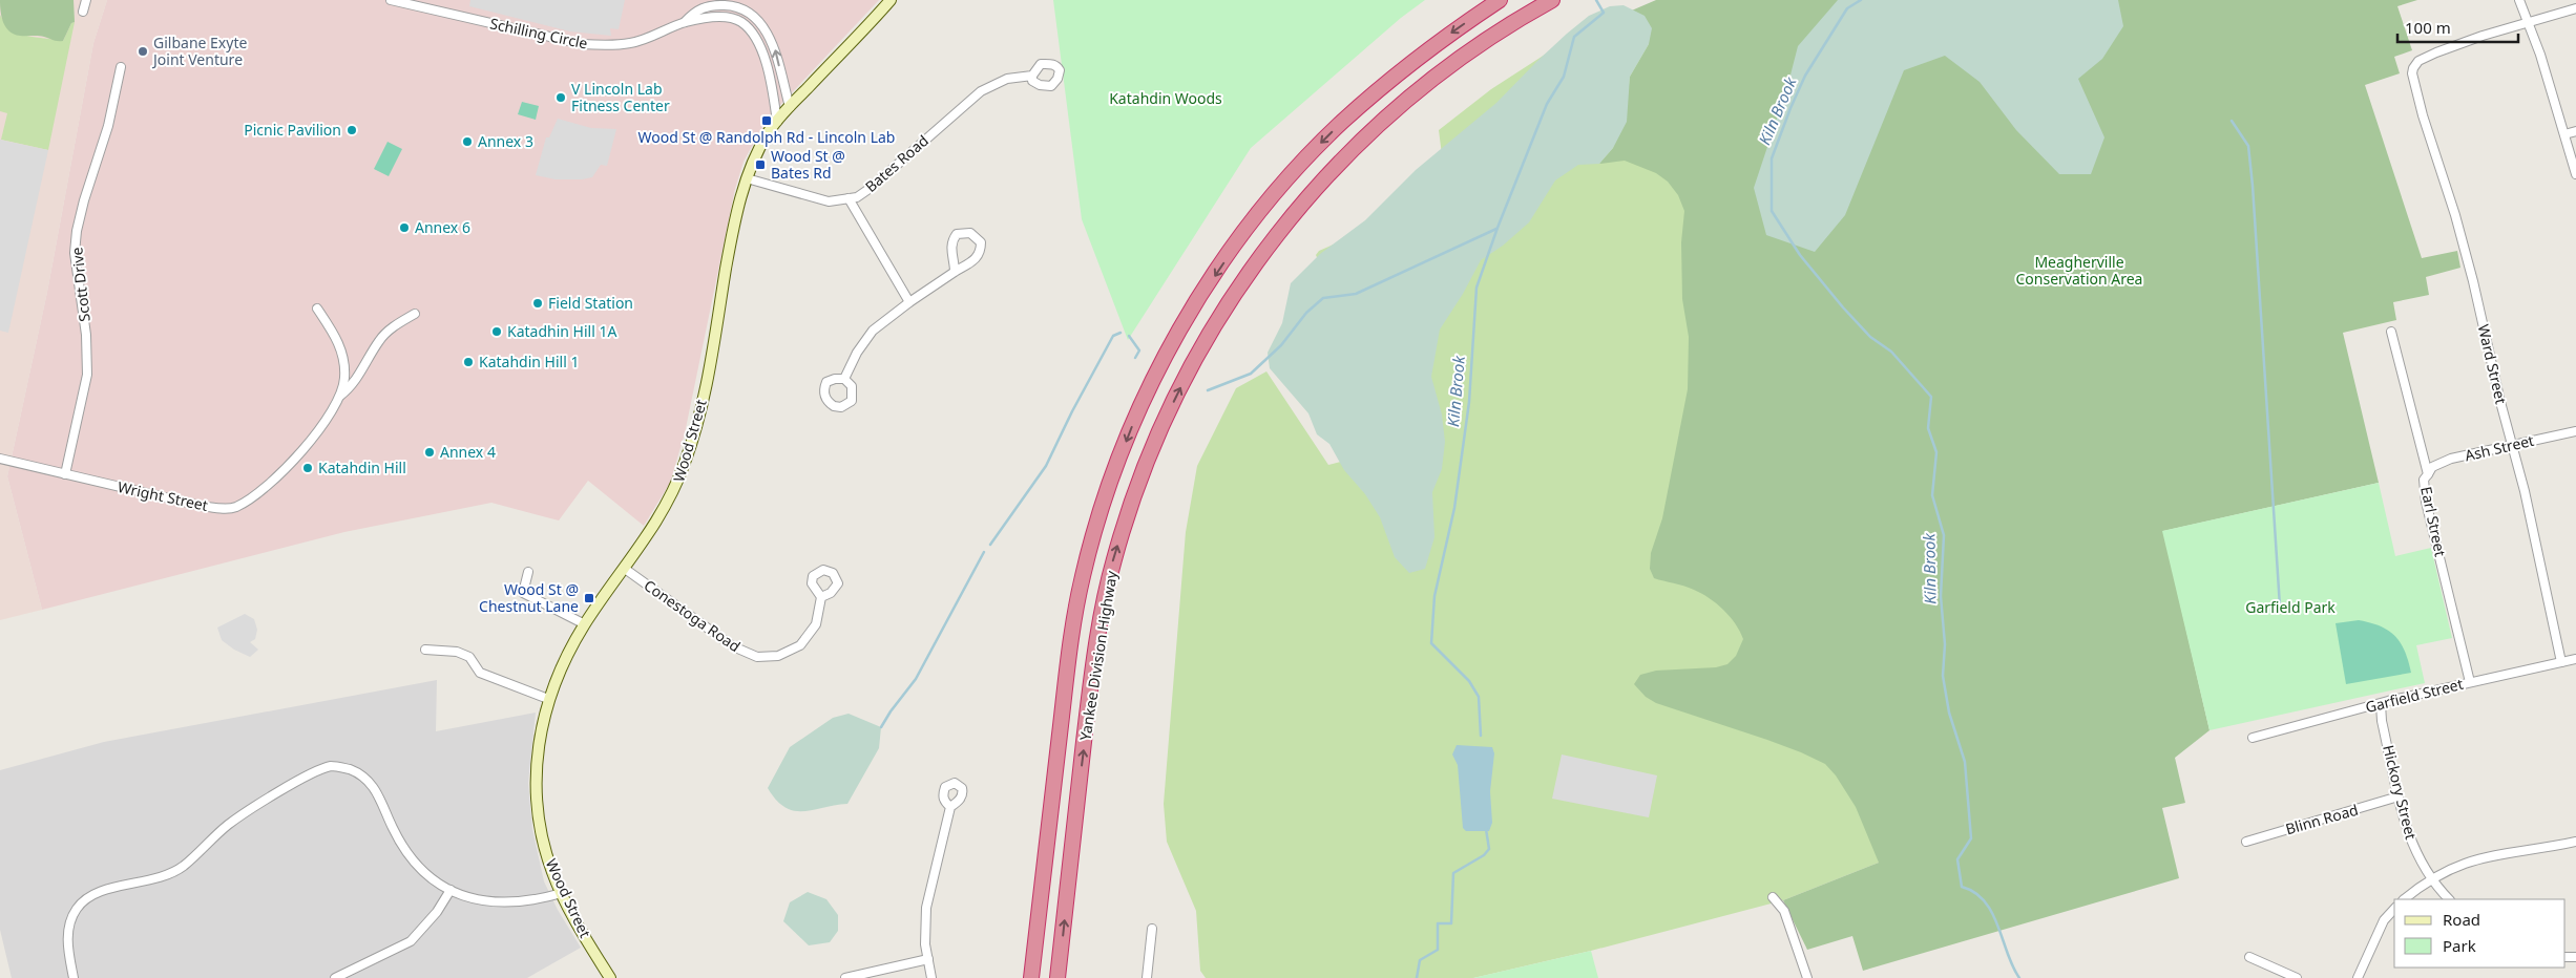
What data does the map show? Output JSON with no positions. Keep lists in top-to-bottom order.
{
  "streets": {
    "highway": ["Yankee Division Highway"],
    "street": [
      "Schilling Circle",
      "Bates Road",
      "Scott Drive",
      "Ward Street",
      "Wood Street",
      "Ash Street",
      "Wright Street",
      "Earl Street",
      "Conestoga Road",
      "Garfield Street",
      "Hickory Street",
      "Blinn Road"
    ]
  },
  "crossings": [
    ["Schilling Circle", "Wood Street"],
    ["Bates Road", "Wood Street"],
    ["Scott Drive", "Wright Street"],
    ["Ward Street", "Ash Street"],
    ["Ward Street", "Garfield Street"],
    ["Wood Street", "Conestoga Road"],
    ["Ash Street", "Earl Street"],
    ["Earl Street", "Garfield Street"],
    ["Garfield Street", "Hickory Street"],
    ["Hickory Street", "Blinn Road"]
  ],
  "water": ["Kiln Brook"],
  "parks": ["Katahdin Woods", "Meagherville Conservation Area", "Garfield Park"],
  "places": {
    "other": [
      "Gilbane Exyte Joint Venture",
      "V Lincoln Lab Fitness Center",
      "Picnic Pavilion",
      "Annex 3",
      "Annex 6",
      "Field Station",
      "Katadhin Hill 1A",
      "Katahdin Hill 1",
      "Annex 4",
      "Katahdin Hill"
    ],
    "transit": ["Wood St @ Randolph Rd - Lincoln Lab", "Wood St @ Bates Rd", "Wood St @ Chestnut Lane"]
  },
  "legend": ["Road", "Park"],
  "scale_bar": "100 m"
}
